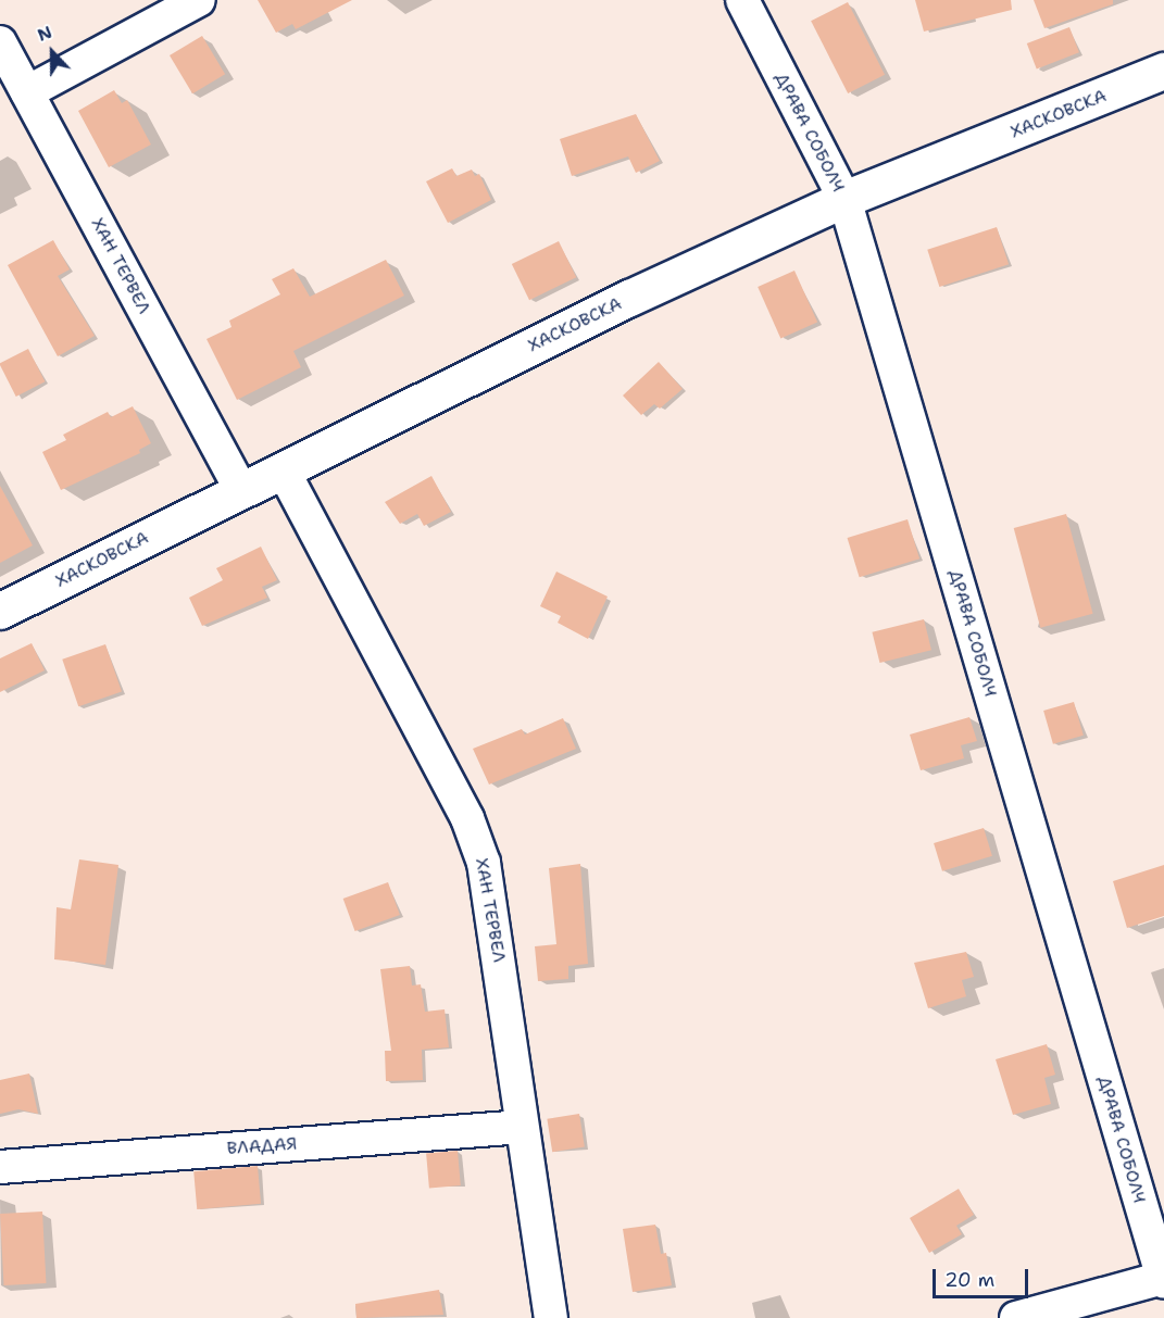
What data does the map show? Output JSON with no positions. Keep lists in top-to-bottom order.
{
  "streets": {
    "street": [
      "ХАСКОВСКА",
      "ДРАВА СОБОЛЧ",
      "ХАН ТЕРВЕЛ",
      "ВЛАДАЯ"
    ]
  },
  "crossings": [
    ["ХАСКОВСКА", "ДРАВА СОБОЛЧ"],
    ["ХАСКОВСКА", "ХАН ТЕРВЕЛ"],
    ["ХАН ТЕРВЕЛ", "ВЛАДАЯ"]
  ],
  "scale_bar": "20 m",
  "north": "top"
}
